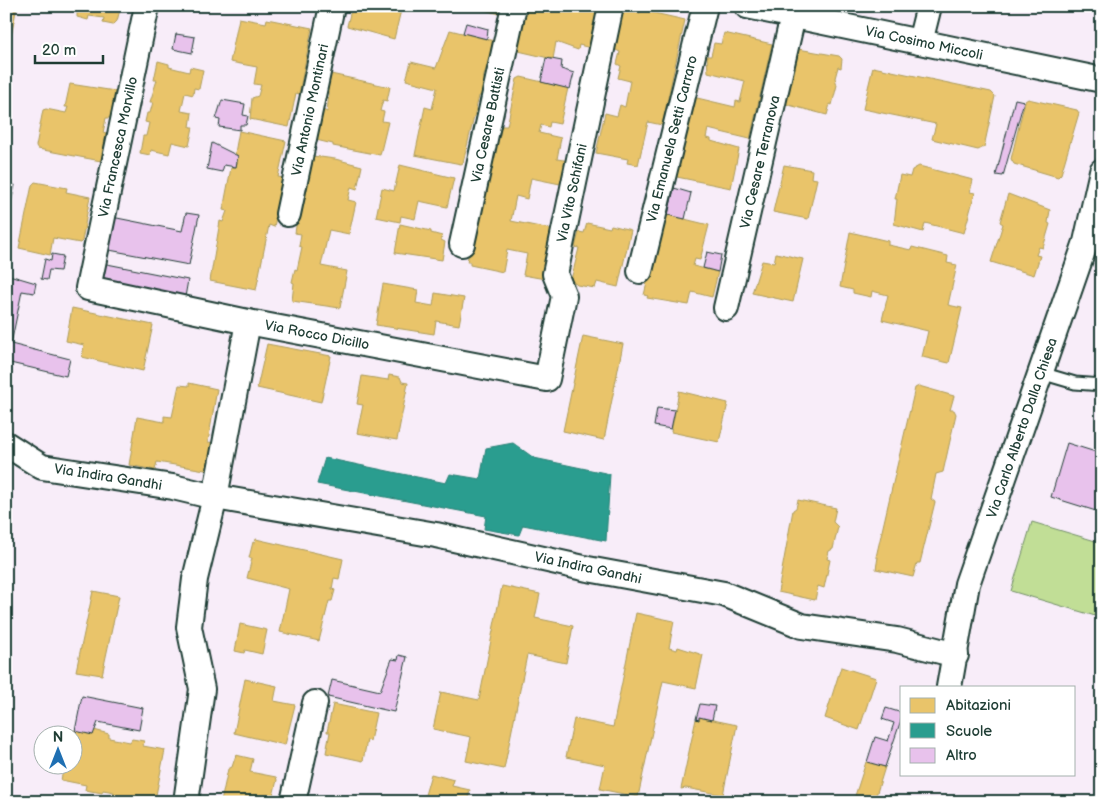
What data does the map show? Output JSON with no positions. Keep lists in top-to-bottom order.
{
  "streets": {
    "street": [
      "Via Cosimo Miccoli",
      "Via Antonio Montinari",
      "Via Cesare Battisti",
      "Via Emanuela Setti Carraro",
      "Via Francesca Morvillo",
      "Via Cesare Terranova",
      "Via Vito Schifani",
      "Via Rocco Dicillo",
      "Via Carlo Alberto Dalla Chiesa",
      "Via Indira Gandhi"
    ]
  },
  "crossings": [
    ["Via Cosimo Miccoli", "Via Cesare Terranova"],
    ["Via Francesca Morvillo", "Via Rocco Dicillo"],
    ["Via Vito Schifani", "Via Rocco Dicillo"],
    ["Via Carlo Alberto Dalla Chiesa", "Via Indira Gandhi"]
  ],
  "legend": ["Abitazioni", "Scuole", "Altro"],
  "scale_bar": "20 m",
  "north": "top"
}
